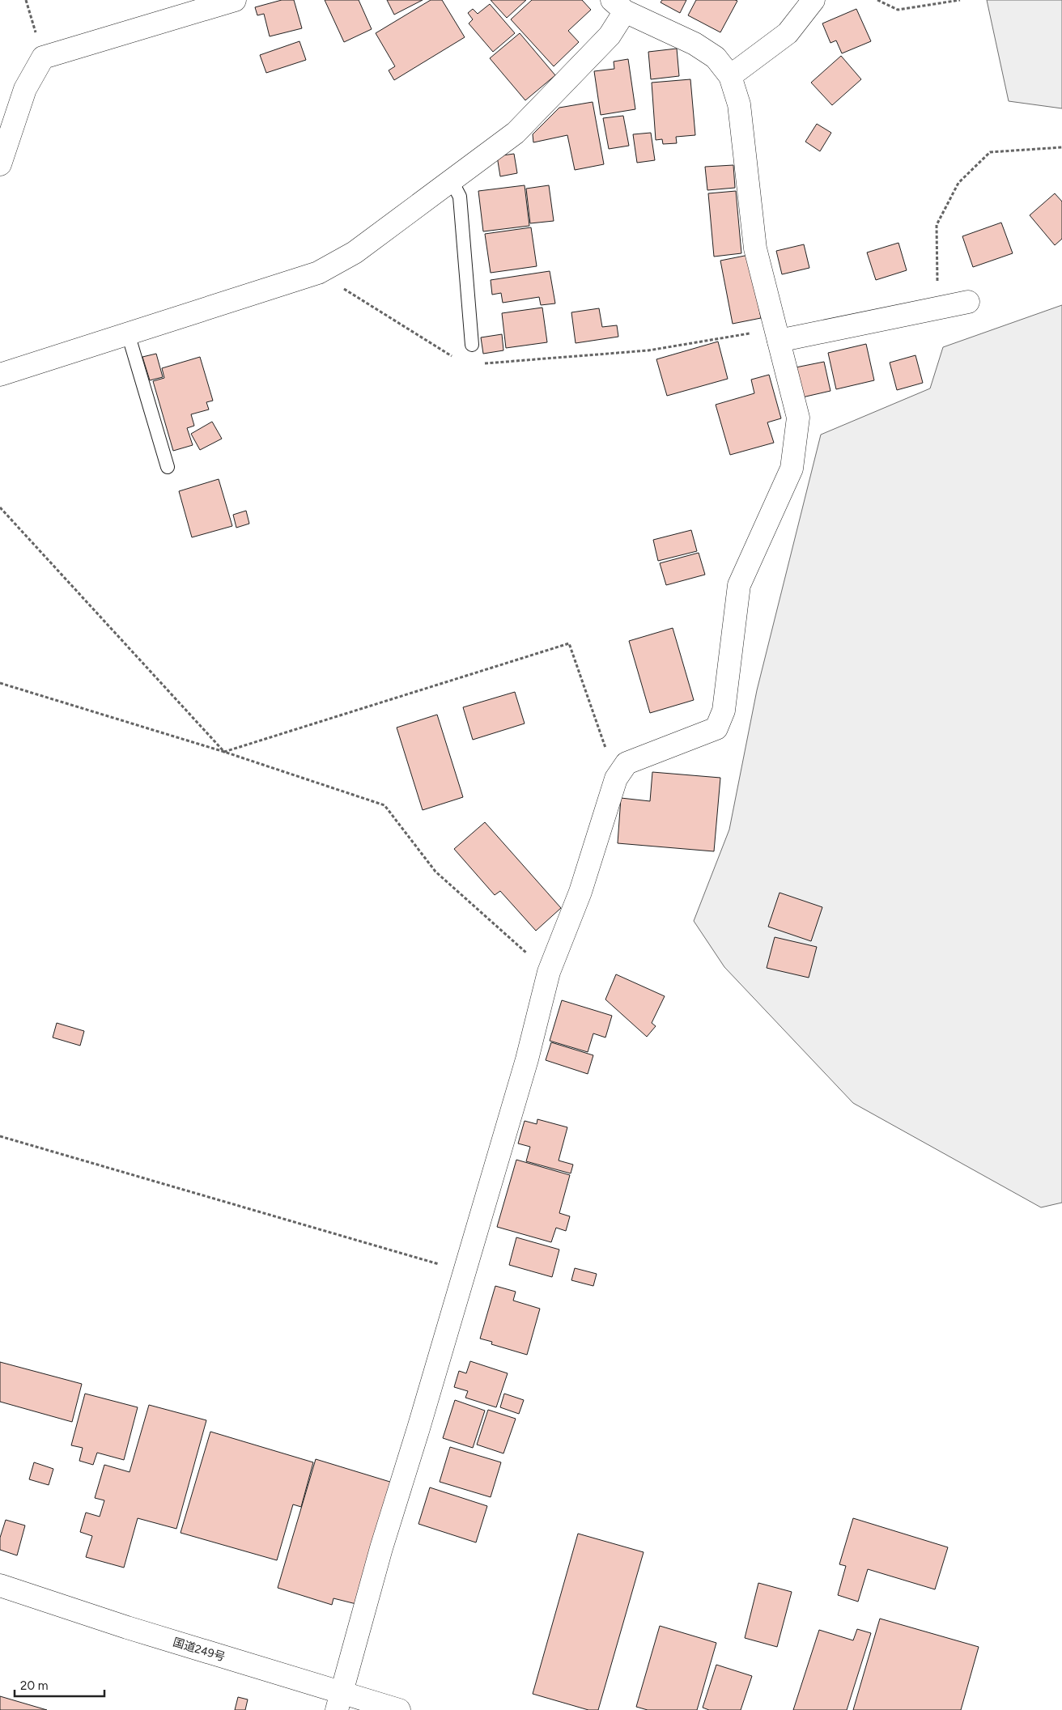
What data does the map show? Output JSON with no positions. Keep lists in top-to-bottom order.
{
  "streets": {
    "main road": ["国道249号"]
  },
  "scale_bar": "20 m"
}
